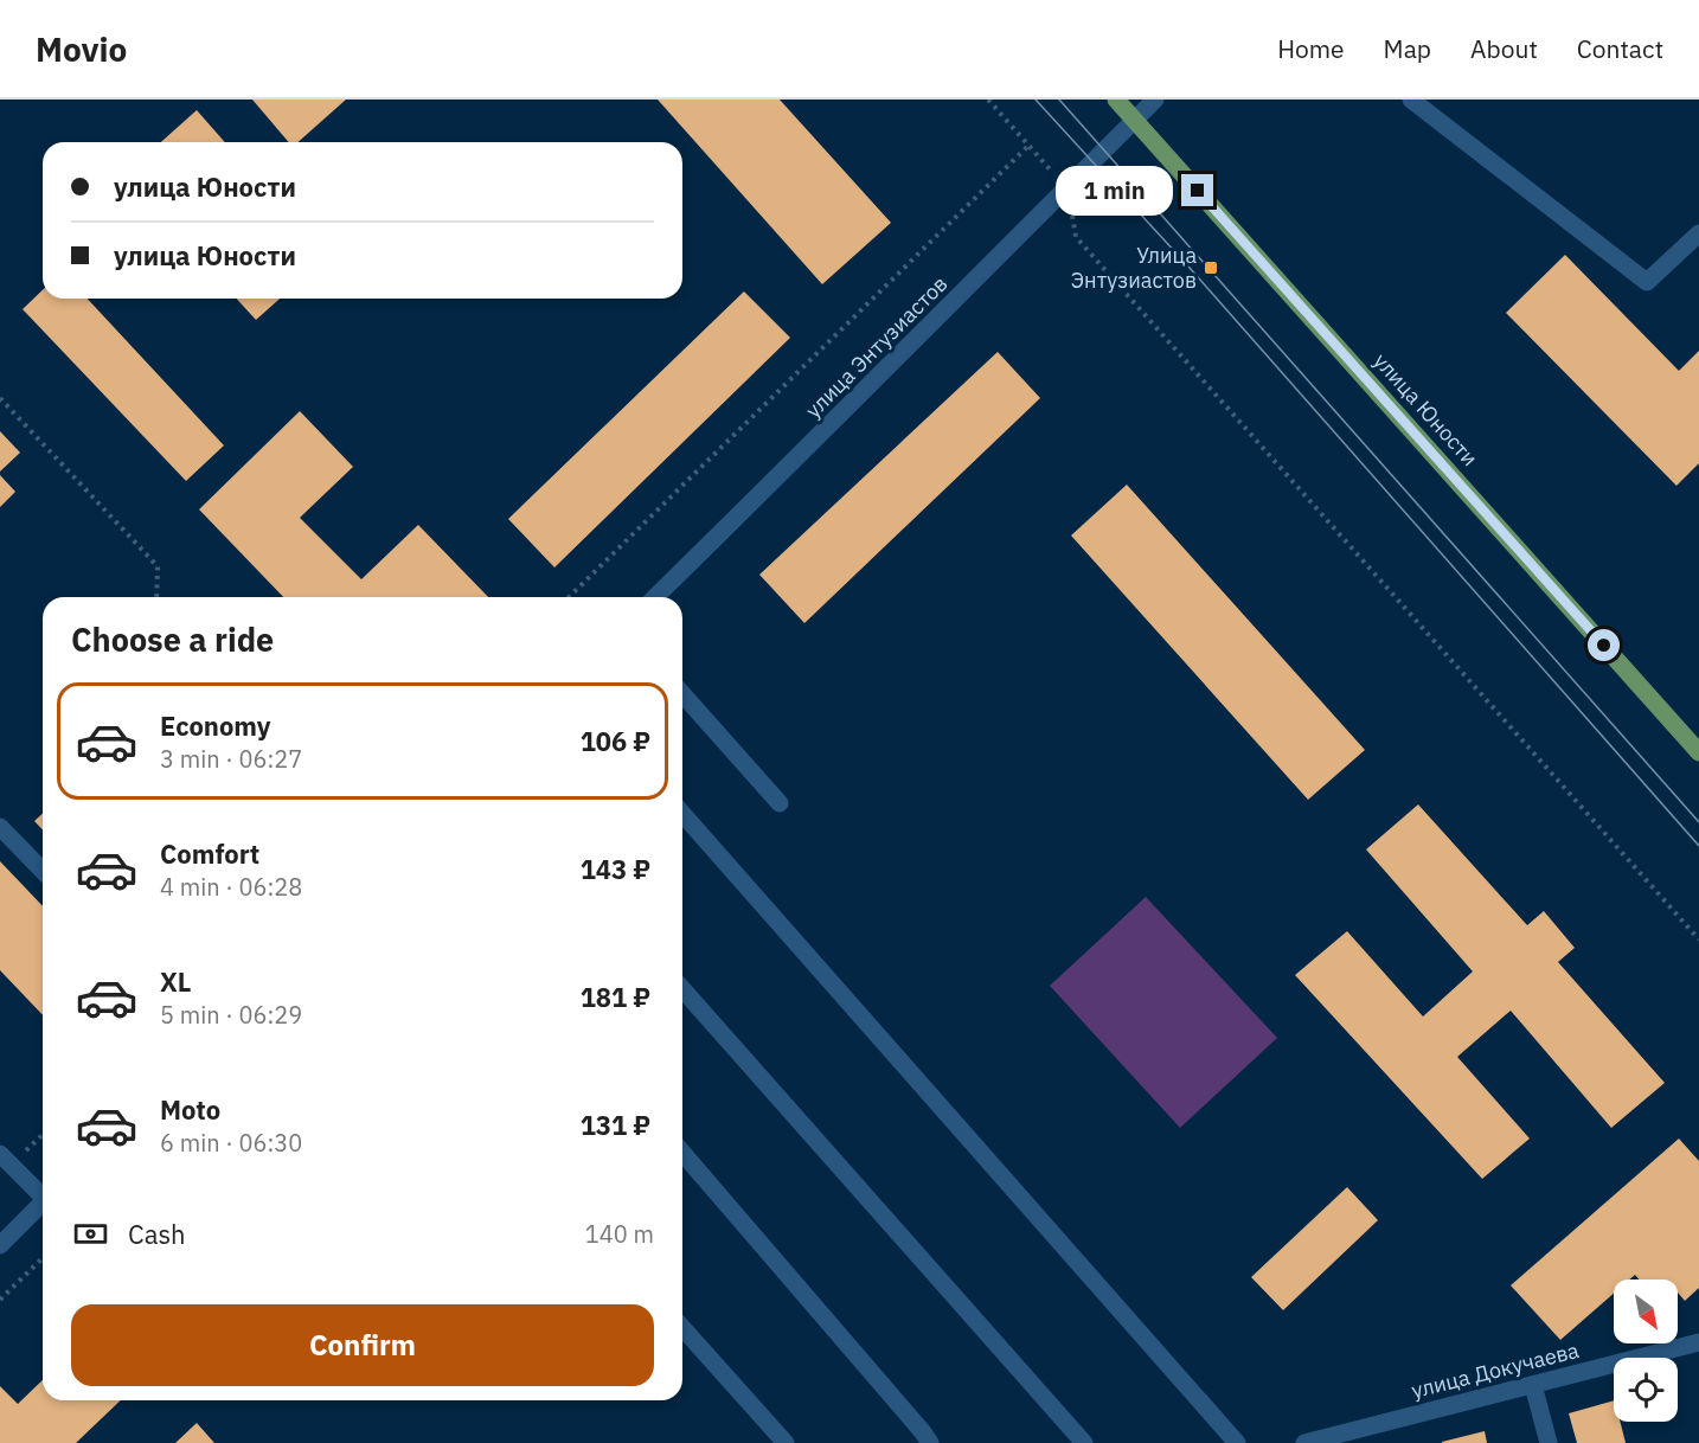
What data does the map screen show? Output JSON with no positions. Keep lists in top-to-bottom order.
{
  "streets": {
    "main road": ["улица Юности"],
    "street": ["улица Энтузиастов", "улица Докучаева"]
  },
  "crossings": [
    ["улица Энтузиастов", "улица Юности"]
  ],
  "places": {
    "transit": ["Улица Энтузиастов"]
  },
  "north": "bottom right",
  "page": {
    "header": "Movio",
    "nav": [
      "Home",
      "Map",
      "About",
      "Contact"
    ],
    "banner": ["улица Юности", "улица Юности"],
    "bubble": "1 min",
    "heading": "Choose a ride",
    "list": [
      {
        "name": "Economy",
        "note": "3 min · 06:27",
        "value": "106 ₽"
      },
      {
        "name": "Comfort",
        "note": "4 min · 06:28",
        "value": "143 ₽"
      },
      {
        "name": "XL",
        "note": "5 min · 06:29",
        "value": "181 ₽"
      },
      {
        "name": "Moto",
        "note": "6 min · 06:30",
        "value": "131 ₽"
      }
    ],
    "pay": ["Cash", "140 m"],
    "buttons": "Confirm"
  }
}
